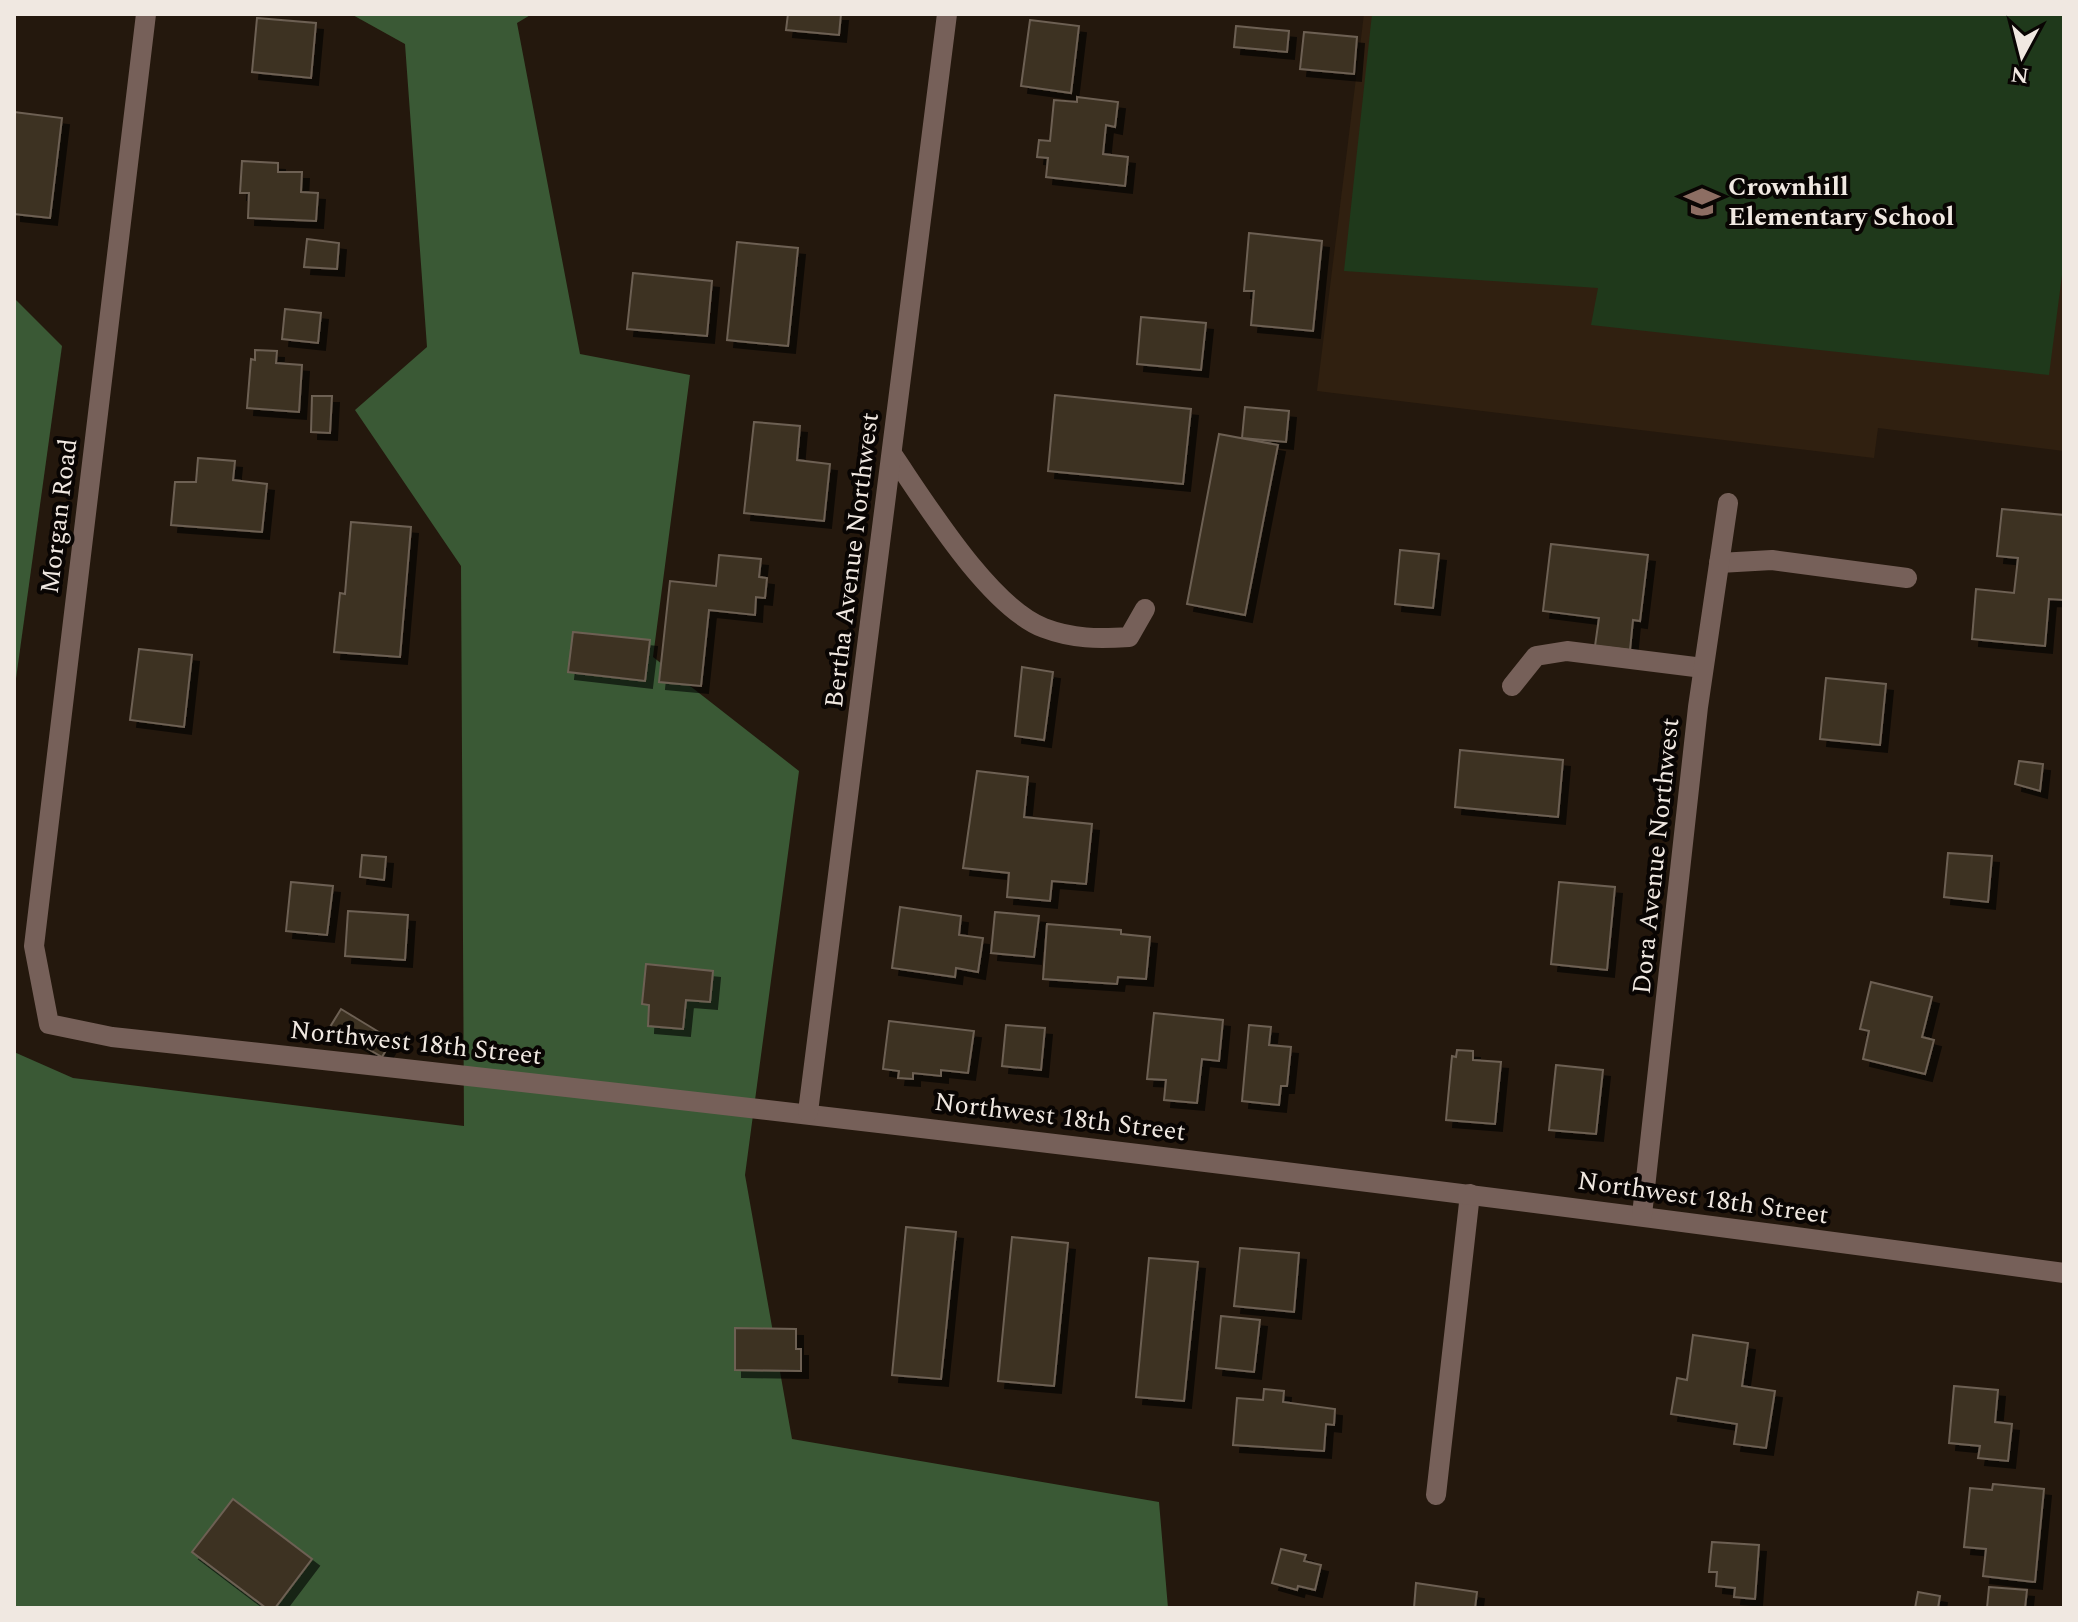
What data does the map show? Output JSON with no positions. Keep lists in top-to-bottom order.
{
  "streets": {
    "street": [
      "Morgan Road",
      "Bertha Avenue Northwest",
      "Dora Avenue Northwest",
      "Northwest 18th Street"
    ]
  },
  "crossings": [
    ["Morgan Road", "Northwest 18th Street"],
    ["Bertha Avenue Northwest", "Northwest 18th Street"],
    ["Dora Avenue Northwest", "Northwest 18th Street"]
  ],
  "places": {
    "school or university": ["Crownhill Elementary School"]
  },
  "north": "bottom"
}
